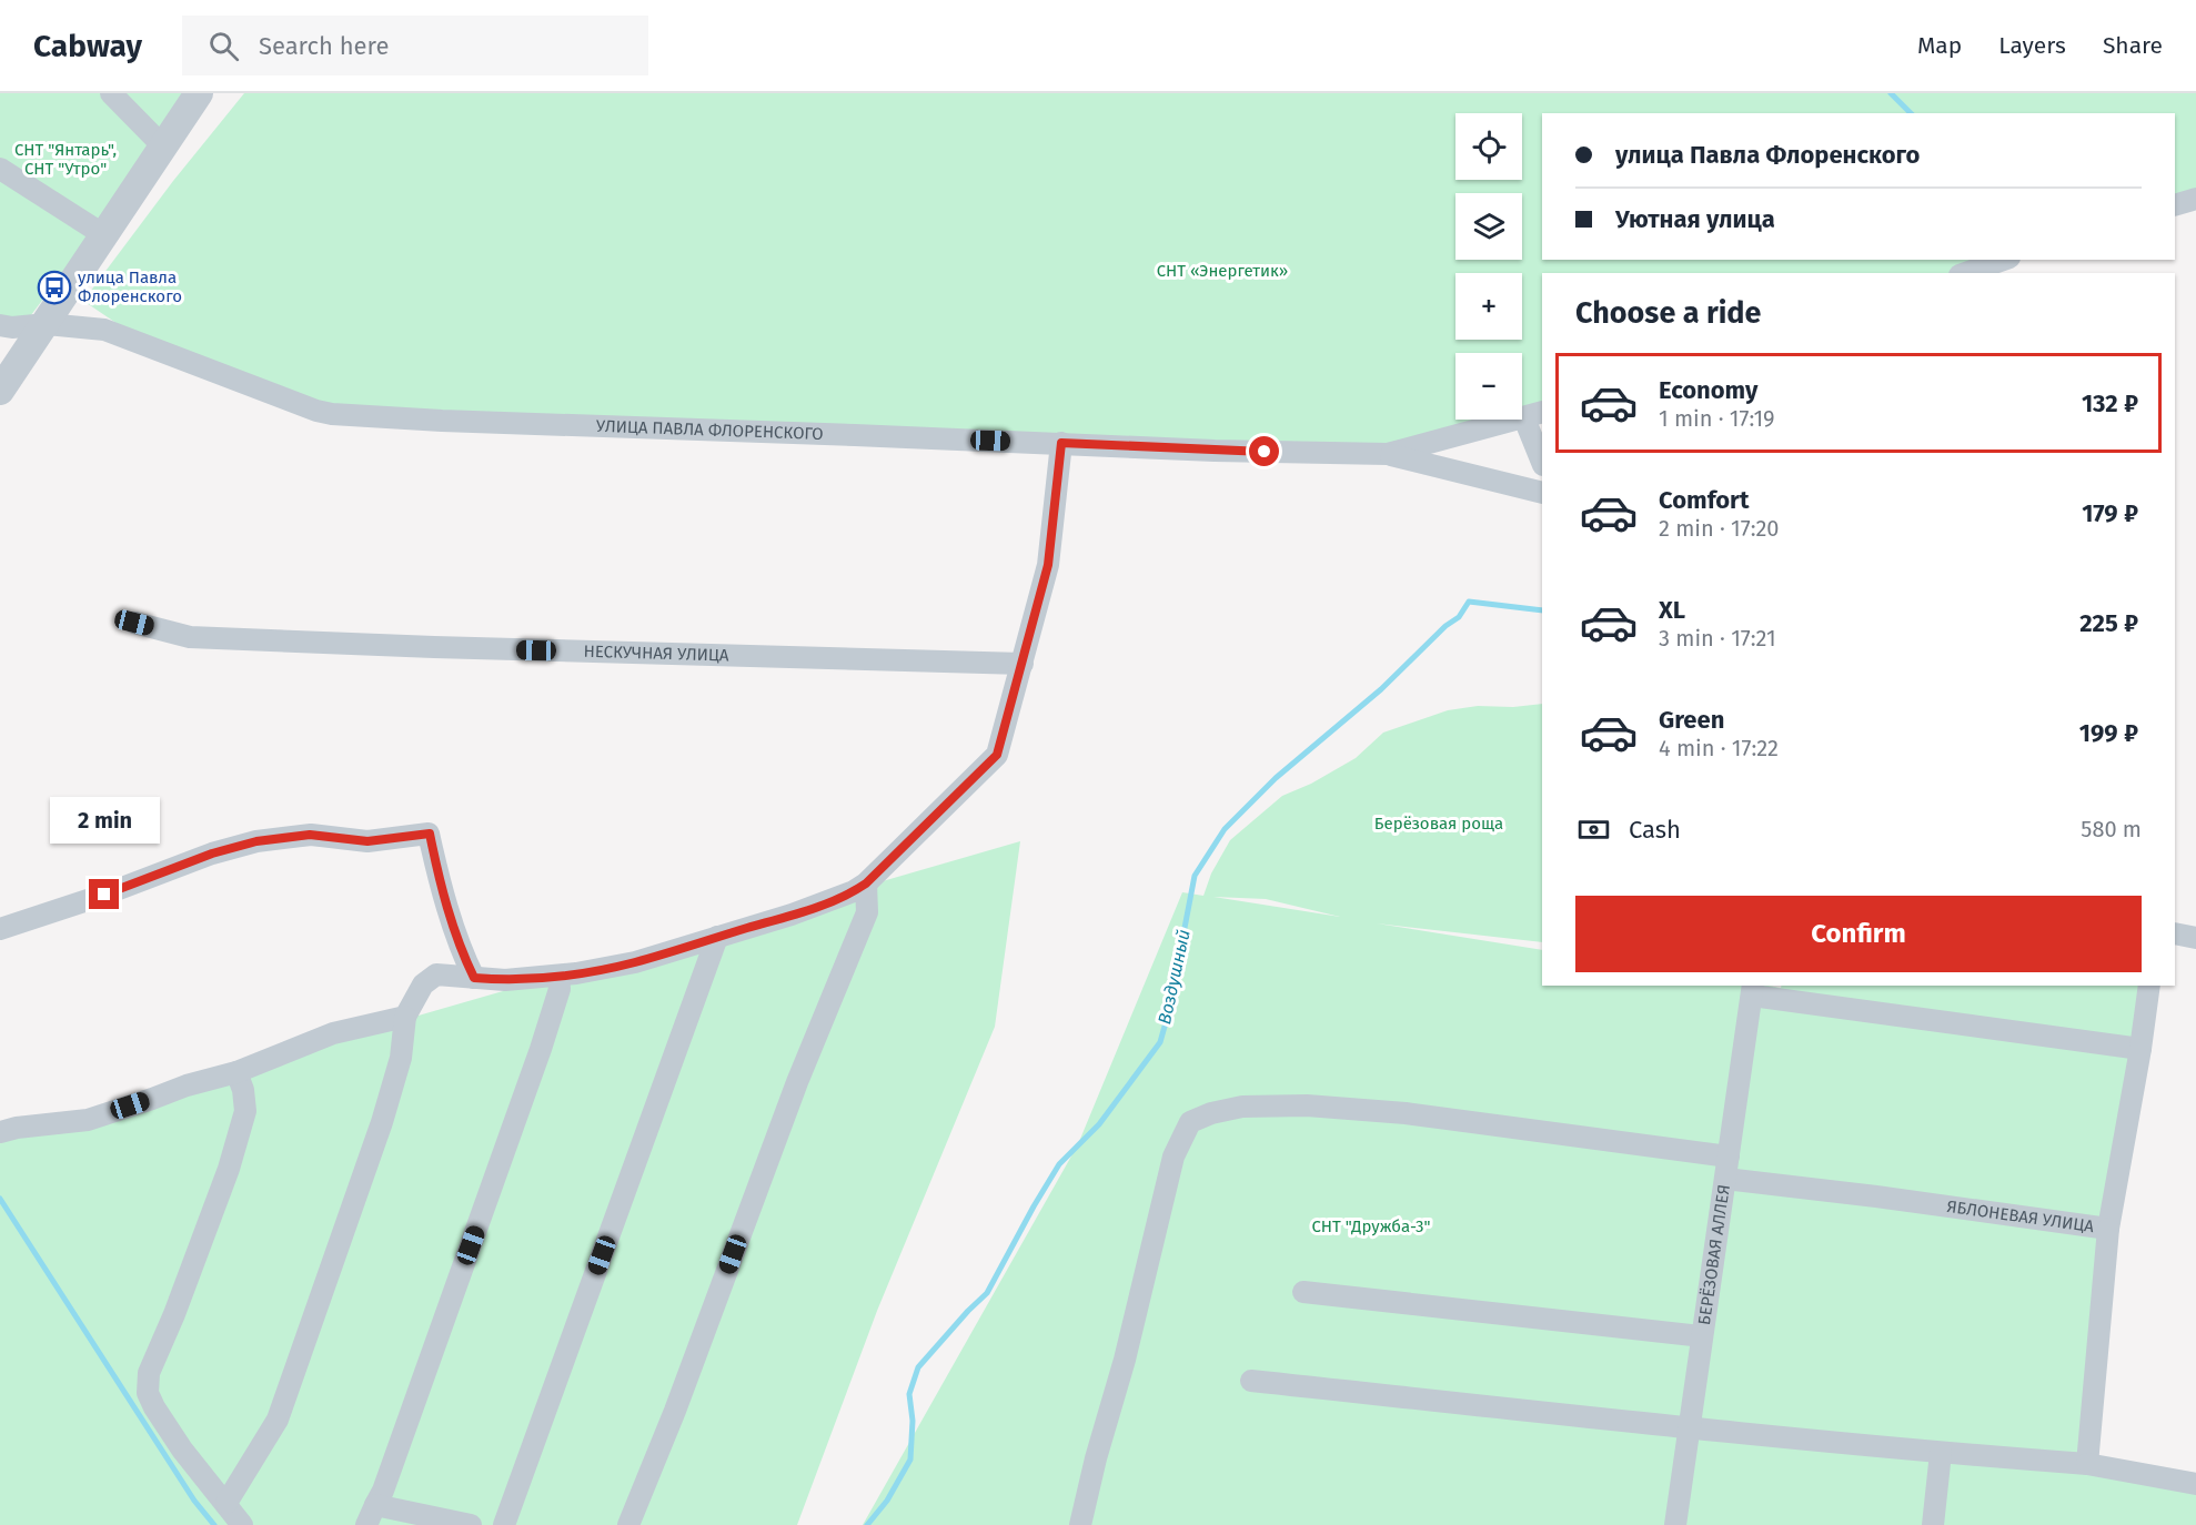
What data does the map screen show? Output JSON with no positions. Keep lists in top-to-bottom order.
{
  "streets": {
    "street": [
      "УЛИЦА ПАВЛА ФЛОРЕНСКОГО",
      "НЕСКУЧНАЯ УЛИЦА",
      "ЯБЛОНЕВАЯ УЛИЦА",
      "БЕРЁЗОВАЯ АЛЛЕЯ"
    ]
  },
  "crossings": [
    ["ЯБЛОНЕВАЯ УЛИЦА", "БЕРЁЗОВАЯ АЛЛЕЯ"]
  ],
  "water": ["Воздушный"],
  "parks": [
    "СНТ \"Янтарь\", СНТ \"Утро\"",
    "СНТ «Энергетик»",
    "Берёзовая роща",
    "СНТ \"Дружба-3\""
  ],
  "places": {
    "bus stop": ["улица Павла Флоренского"]
  },
  "page": {
    "header": "Cabway",
    "search": "Search here",
    "nav": ["Map", "Layers", "Share"],
    "map_buttons": ["+", "−"],
    "banner": ["улица Павла Флоренского", "Уютная улица"],
    "heading": "Choose a ride",
    "list": [
      {
        "name": "Economy",
        "note": "1 min · 17:19",
        "value": "132 ₽"
      },
      {
        "name": "Comfort",
        "note": "2 min · 17:20",
        "value": "179 ₽"
      },
      {
        "name": "XL",
        "note": "3 min · 17:21",
        "value": "225 ₽"
      },
      {
        "name": "Green",
        "note": "4 min · 17:22",
        "value": "199 ₽"
      }
    ],
    "pay": ["Cash", "580 m"],
    "bubble": "2 min",
    "buttons": "Confirm"
  }
}
